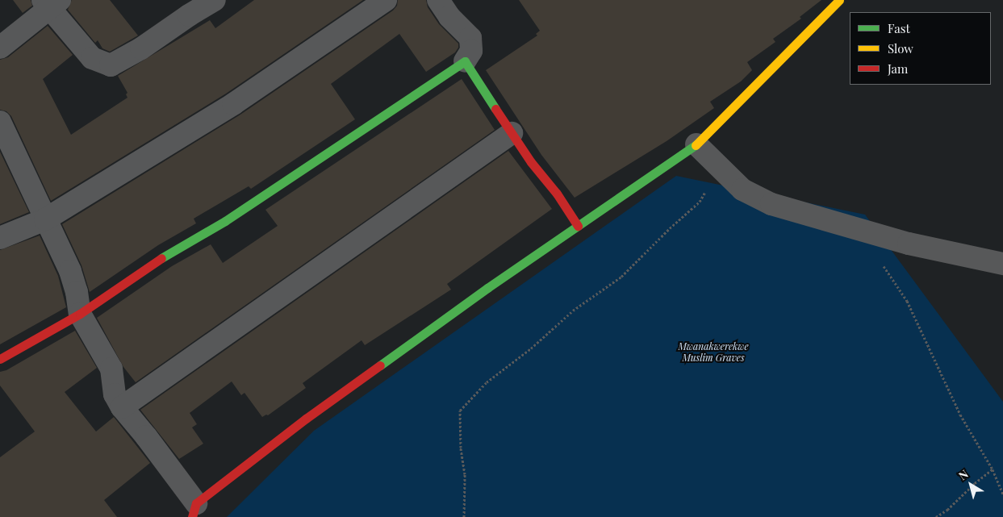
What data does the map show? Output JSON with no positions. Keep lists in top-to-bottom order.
{
  "parks": ["Mwanakwerekwe Muslim Graves"],
  "legend": ["Fast", "Slow", "Jam"],
  "north": "top left"
}
